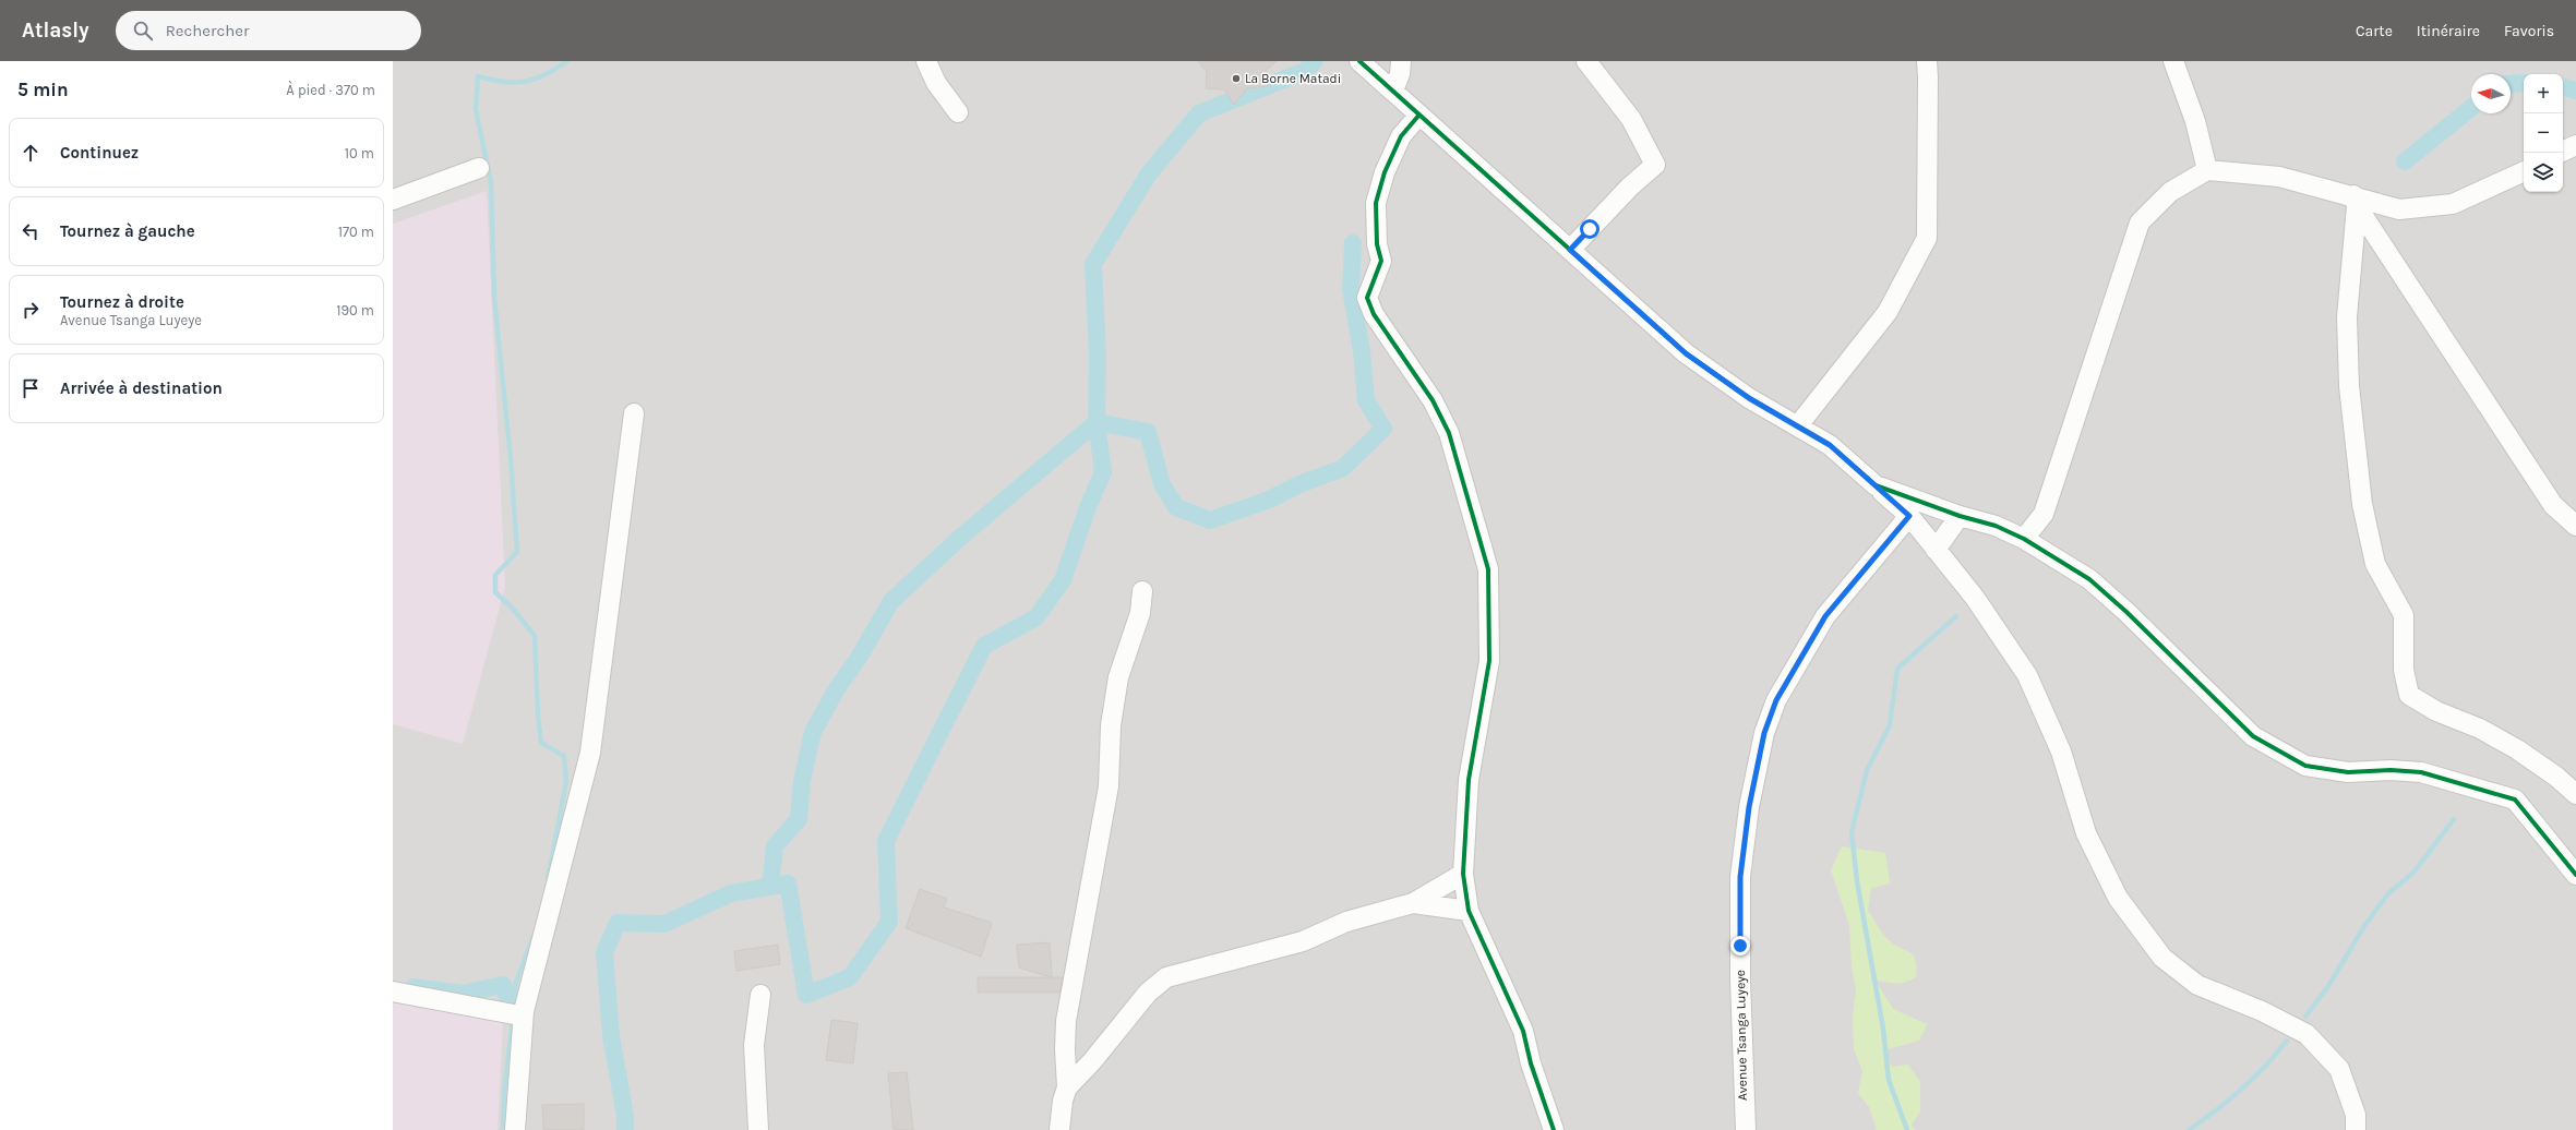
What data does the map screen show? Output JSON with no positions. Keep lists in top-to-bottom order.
{
  "streets": {
    "street": ["Avenue Tsanga Luyeye"]
  },
  "places": ["La Borne Matadi"],
  "north": "left",
  "page": {
    "header": "Atlasly",
    "search": "Rechercher",
    "nav": ["Carte", "Itinéraire", "Favoris"],
    "heading": ["5 min", "À pied · 370 m"],
    "map_buttons": ["+", "−"],
    "list": [
      ["Continuez", "10 m"],
      ["Tournez à gauche", "170 m"],
      ["Tournez à droite", "Avenue Tsanga Luyeye", "190 m"],
      "Arrivée à destination"
    ]
  }
}
